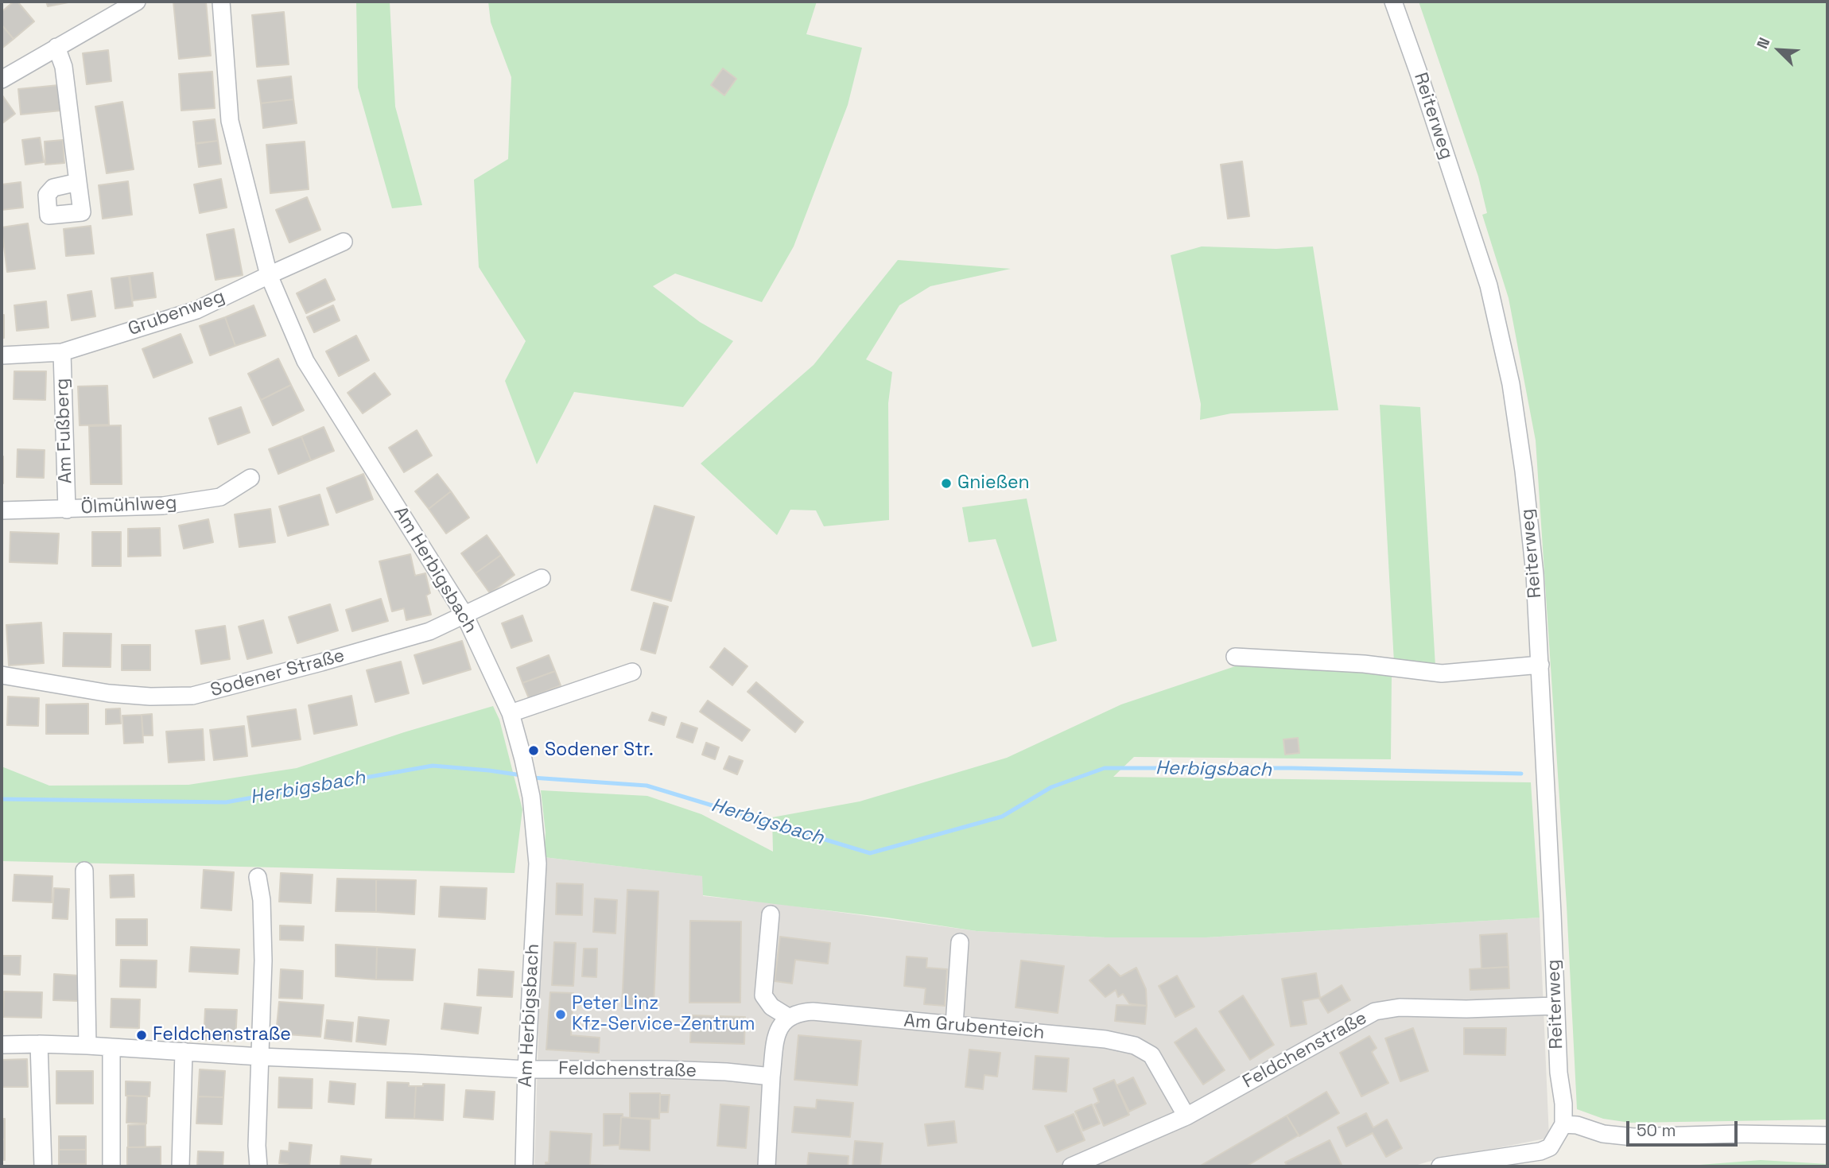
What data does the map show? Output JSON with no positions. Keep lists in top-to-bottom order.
{
  "streets": {
    "street": [
      "Reiterweg",
      "Grubenweg",
      "Am Fußberg",
      "Ölmühlweg",
      "Am Herbigsbach",
      "Sodener Straße",
      "Am Grubenteich",
      "Feldchenstraße"
    ]
  },
  "crossings": [
    ["Reiterweg", "Feldchenstraße"],
    ["Grubenweg", "Am Fußberg"],
    ["Grubenweg", "Am Herbigsbach"],
    ["Am Fußberg", "Ölmühlweg"],
    ["Am Herbigsbach", "Sodener Straße"],
    ["Am Herbigsbach", "Feldchenstraße"],
    ["Am Grubenteich", "Feldchenstraße"]
  ],
  "water": ["Herbigsbach"],
  "places": [
    "Gnießen",
    "Sodener Str.",
    "Peter Linz Kfz-Service-Zentrum",
    "Feldchenstraße"
  ],
  "scale_bar": "50 m",
  "north": "top left"
}
